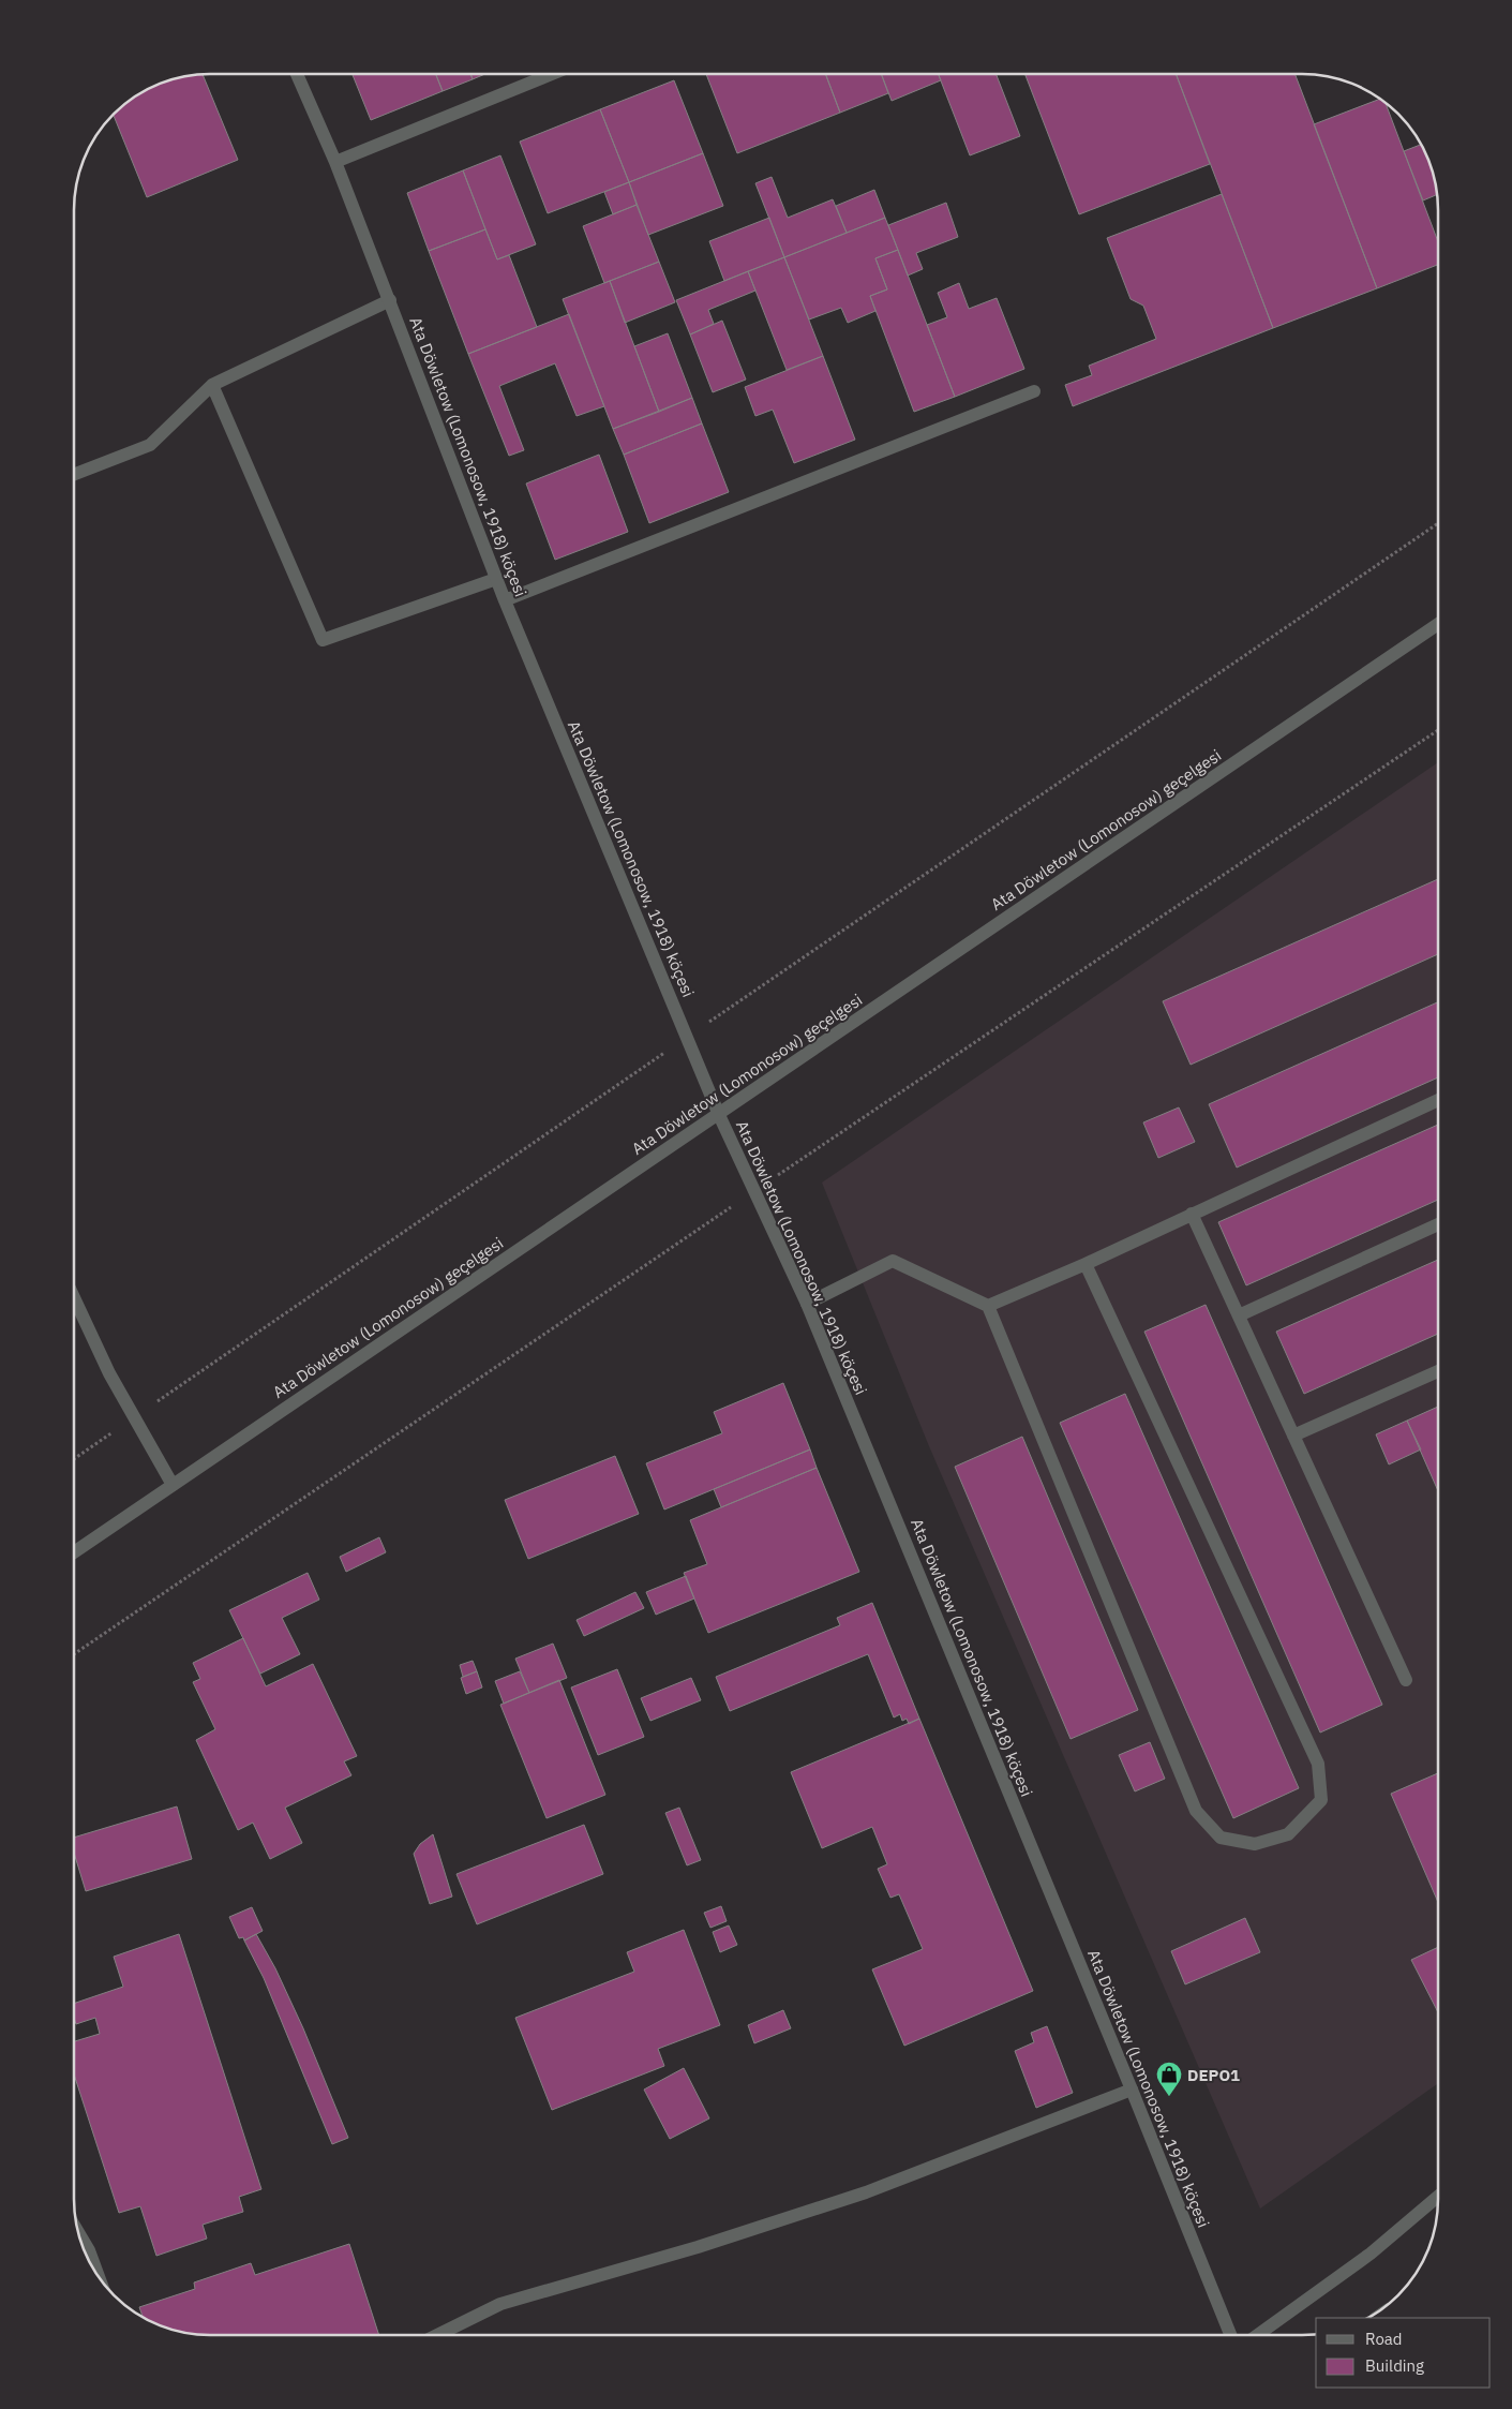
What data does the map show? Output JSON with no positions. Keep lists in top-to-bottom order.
{
  "streets": {
    "street": ["Ata Döwletow (Lomonosow, 1918) köçesi", "Ata Döwletow (Lomonosow) geçelgesi"]
  },
  "crossings": [
    ["Ata Döwletow (Lomonosow, 1918) köçesi", "Ata Döwletow (Lomonosow) geçelgesi"]
  ],
  "places": {
    "shop": ["DEPO1"]
  },
  "legend": ["Road", "Building"]
}
